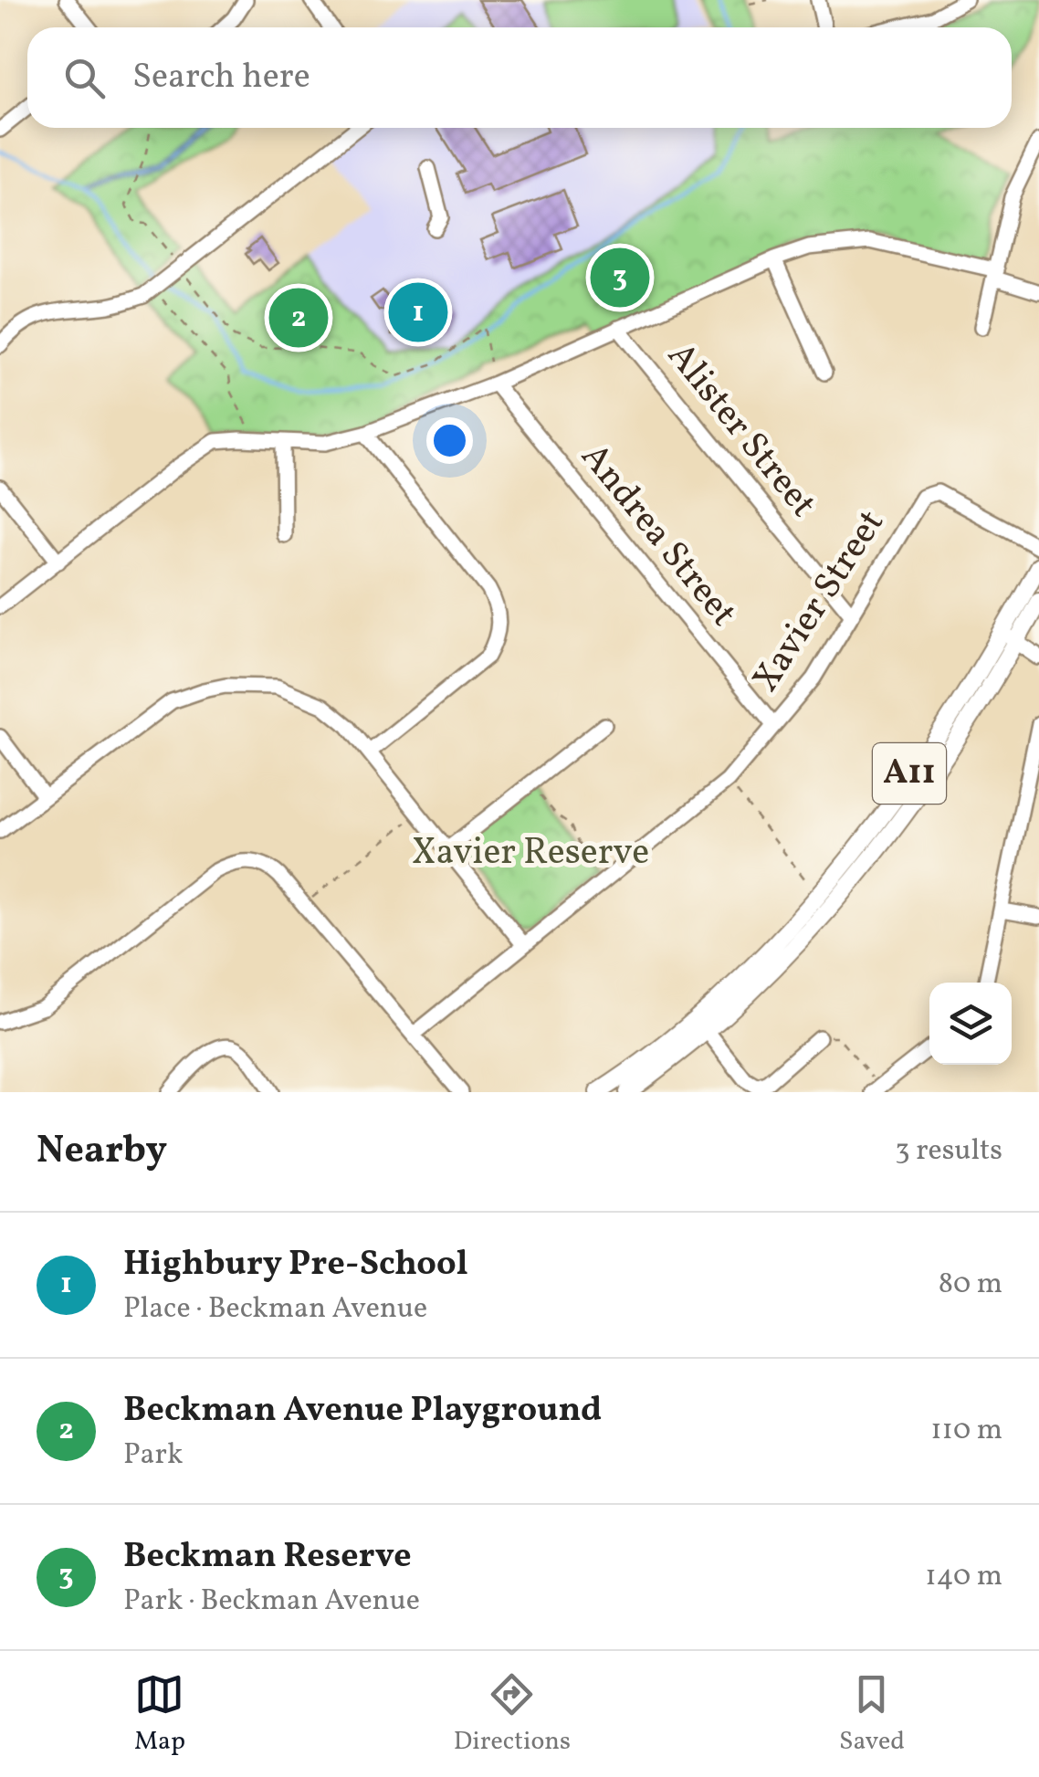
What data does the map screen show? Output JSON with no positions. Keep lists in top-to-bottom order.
{
  "streets": {
    "main road": ["A11"],
    "street": ["Alister Street", "Andrea Street", "Xavier Street"]
  },
  "crossings": [
    ["Alister Street", "Xavier Street"],
    ["Andrea Street", "Xavier Street"]
  ],
  "parks": ["Xavier Reserve"],
  "page": {
    "search": "Search here",
    "pins": ["3", "1", "2"],
    "heading": ["Nearby", "3 results"],
    "list": [
      {
        "mark": "1",
        "name": "Highbury Pre-School",
        "note": "Place · Beckman Avenue",
        "value": "80 m"
      },
      {
        "mark": "2",
        "name": "Beckman Avenue Playground",
        "note": "Park",
        "value": "110 m"
      },
      {
        "mark": "3",
        "name": "Beckman Reserve",
        "note": "Park · Beckman Avenue",
        "value": "140 m"
      }
    ],
    "nav": ["Map", "Directions", "Saved"]
  }
}
